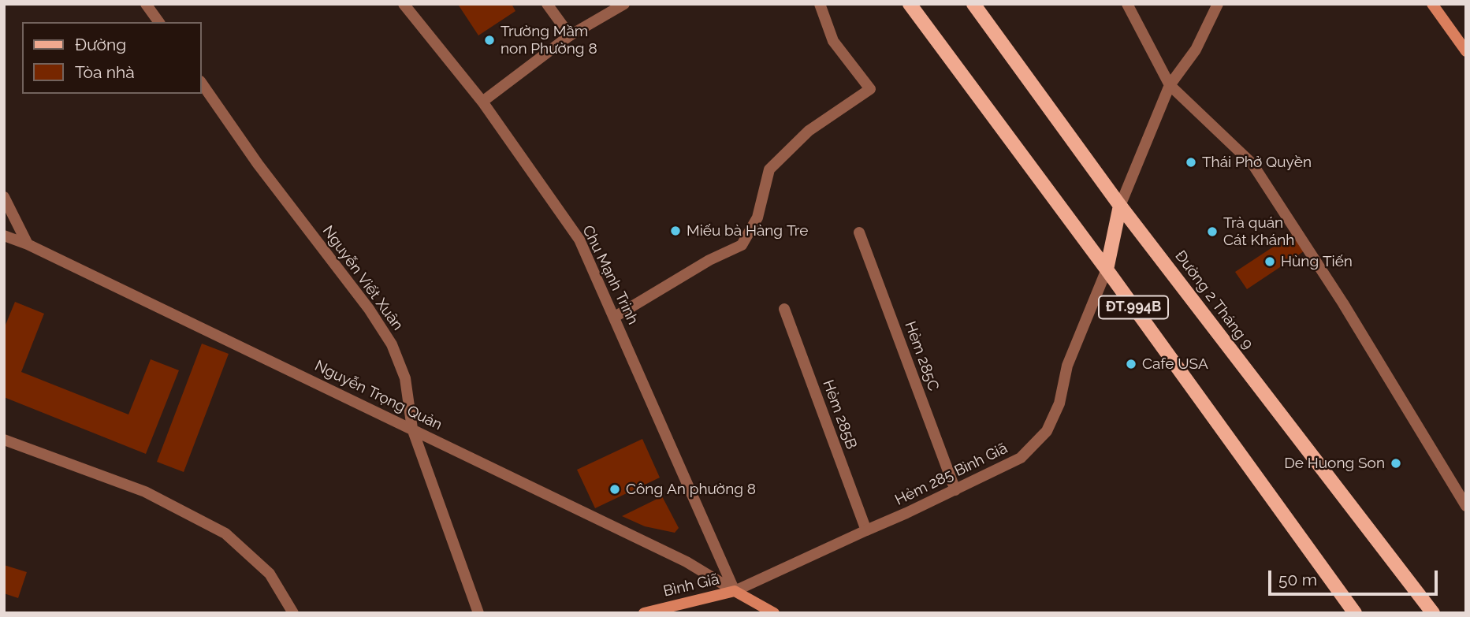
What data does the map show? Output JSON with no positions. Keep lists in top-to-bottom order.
{
  "streets": {
    "main road": ["Đường 2 Tháng 9", "ĐT.994B"],
    "street": [
      "Chu Mạnh Trinh",
      "Nguyễn Viết Xuân",
      "Hẻm 285C",
      "Nguyễn Trọng Quản",
      "Hẻm 285B",
      "Hẻm 285 Bình Giã",
      "Bình Giã"
    ]
  },
  "crossings": [
    ["Chu Mạnh Trinh", "Nguyễn Trọng Quản"],
    ["Chu Mạnh Trinh", "Hẻm 285 Bình Giã"],
    ["Chu Mạnh Trinh", "Bình Giã"],
    ["Nguyễn Viết Xuân", "Nguyễn Trọng Quản"],
    ["ĐT.994B", "Hẻm 285 Bình Giã"],
    ["Hẻm 285C", "Hẻm 285 Bình Giã"],
    ["Nguyễn Trọng Quản", "Hẻm 285 Bình Giã"],
    ["Nguyễn Trọng Quản", "Bình Giã"],
    ["Hẻm 285B", "Hẻm 285 Bình Giã"],
    ["Hẻm 285 Bình Giã", "Bình Giã"]
  ],
  "places": [
    "Trường Mầm non Phường 8",
    "Thái Phở Quyền",
    "Miếu bà Hàng Tre",
    "Trà quán Cát Khánh",
    "Hùng Tiến",
    "Cafe USA",
    "De Huong Son",
    "Công An phường 8"
  ],
  "legend": ["Đường", "Tòa nhà"],
  "scale_bar": "50 m"
}
